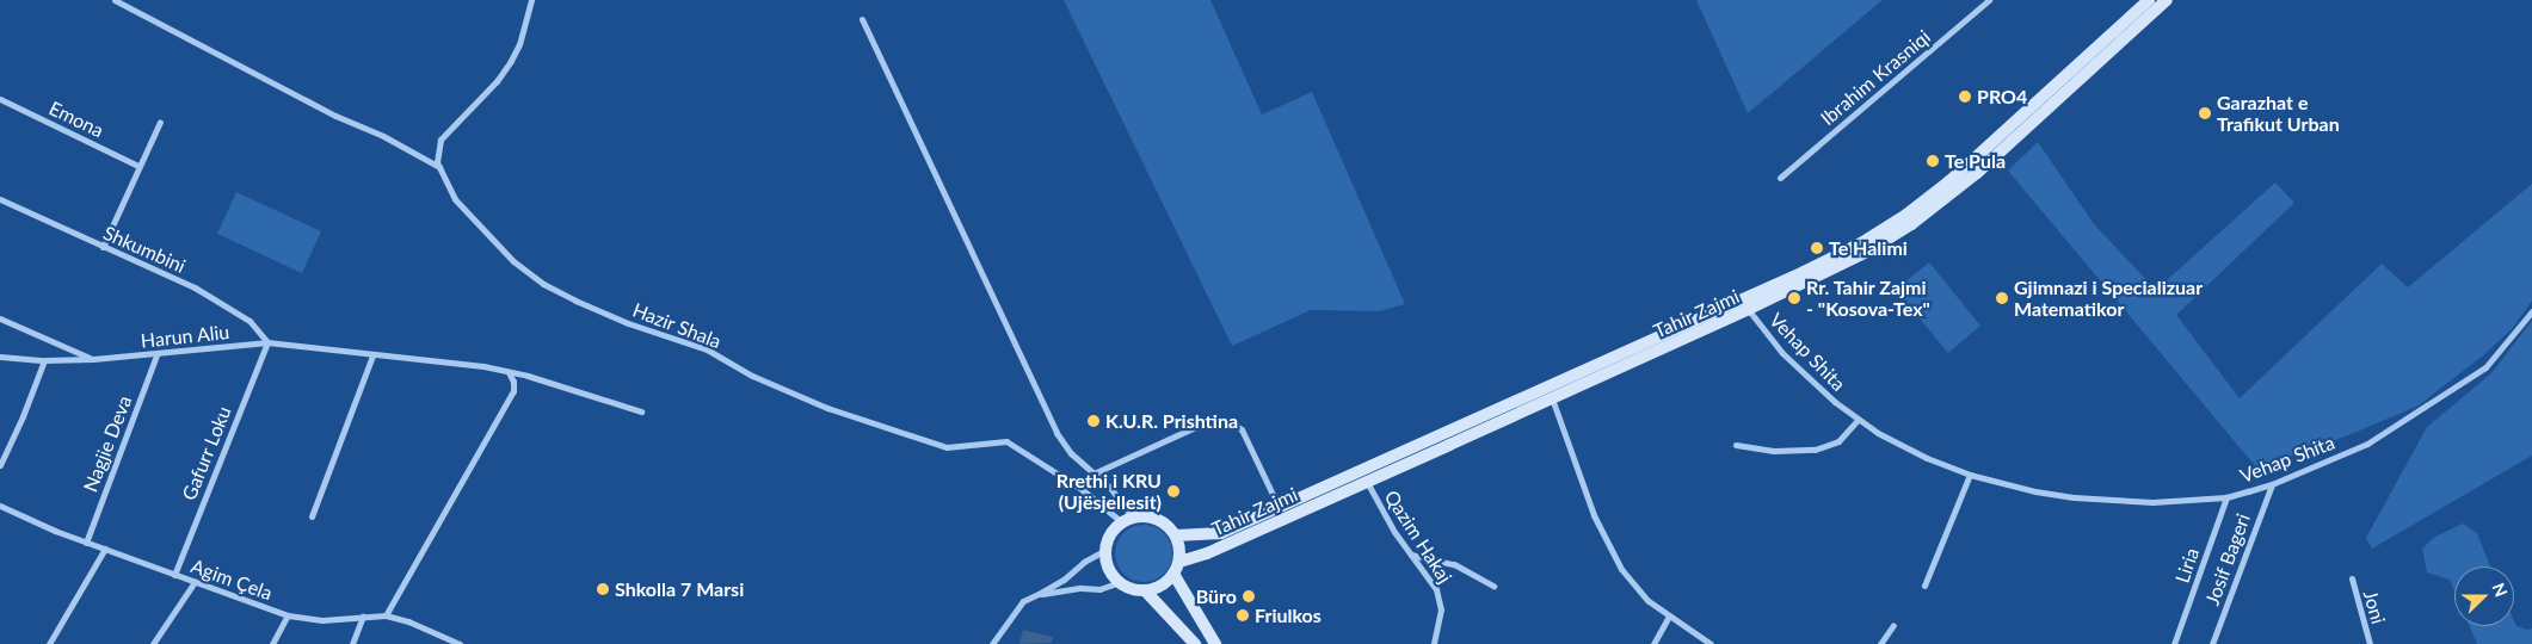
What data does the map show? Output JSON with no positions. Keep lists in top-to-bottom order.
{
  "streets": {
    "street": [
      "Ibrahim Krasniqi",
      "Emona",
      "Shkumbini",
      "Tahir Zajmi",
      "Hazir Shala",
      "Harun Aliu",
      "Vehap Shita",
      "Nagjie Deva",
      "Gafurr Loku",
      "Qazim Hakaj",
      "Josif Bageri",
      "Liria",
      "Agim Çela",
      "Joni"
    ]
  },
  "crossings": [
    ["Shkumbini", "Harun Aliu"],
    ["Shkumbini", "Gafurr Loku"],
    ["Tahir Zajmi", "Hazir Shala"],
    ["Tahir Zajmi", "Vehap Shita"],
    ["Tahir Zajmi", "Qazim Hakaj"],
    ["Harun Aliu", "Nagjie Deva"],
    ["Harun Aliu", "Gafurr Loku"],
    ["Vehap Shita", "Josif Bageri"],
    ["Vehap Shita", "Liria"],
    ["Nagjie Deva", "Agim Çela"],
    ["Gafurr Loku", "Agim Çela"]
  ],
  "places": [
    "PRO4",
    "Garazhat e Trafikut Urban",
    "Te Pula",
    "Te Halimi",
    "Rr. Tahir Zajmi - \"Kosova-Tex\"",
    "Gjimnazi i Specializuar Matematikor",
    "K.U.R. Prishtina",
    "Rrethi i KRU (Ujësjellesit)",
    "Shkolla 7 Marsi",
    "Büro",
    "Friulkos"
  ],
  "north": "right"
}
